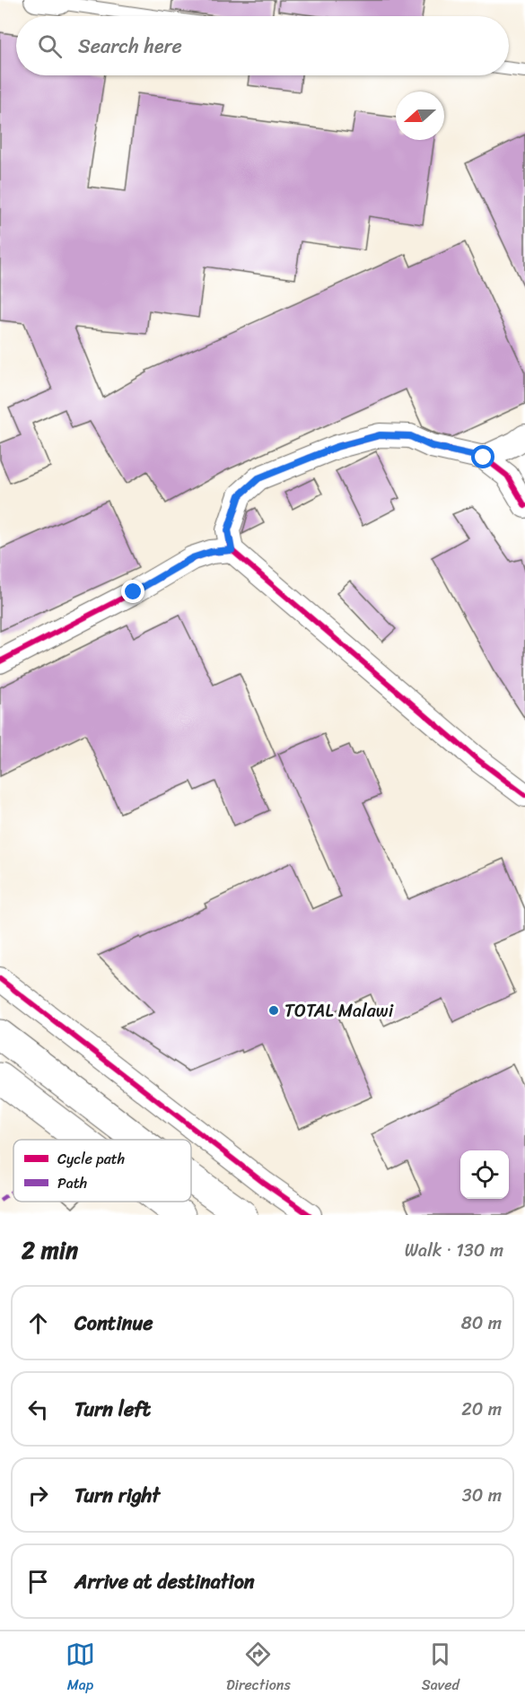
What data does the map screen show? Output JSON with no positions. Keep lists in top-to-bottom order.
{
  "places": ["TOTAL Malawi"],
  "legend": ["Cycle path", "Path"],
  "north": "left",
  "page": {
    "search": "Search here",
    "heading": ["2 min", "Walk · 130 m"],
    "list": [
      ["Continue", "80 m"],
      ["Turn left", "20 m"],
      ["Turn right", "30 m"],
      "Arrive at destination"
    ],
    "nav": ["Map", "Directions", "Saved"]
  }
}
